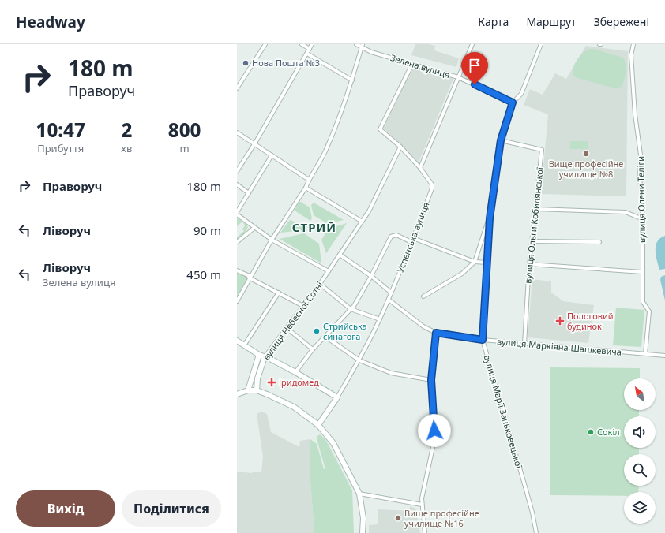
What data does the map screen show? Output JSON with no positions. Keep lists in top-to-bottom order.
{
  "streets": {
    "main road": ["Успенська вулиця", "вулиця Небесної Сотні"],
    "street": [
      "Зелена вулиця",
      "вулиця Олени Теліги",
      "вулиця Ольги Кобилянської",
      "вулиця Маркіяна Шашкевича",
      "вулиця Марії Заньковецької"
    ]
  },
  "crossings": [
    ["Зелена вулиця", "Успенська вулиця"],
    ["Зелена вулиця", "вулиця Марії Заньковецької"],
    ["вулиця Олени Теліги", "вулиця Маркіяна Шашкевича"],
    ["вулиця Ольги Кобилянської", "вулиця Маркіяна Шашкевича"],
    ["вулиця Ольги Кобилянської", "вулиця Марії Заньковецької"],
    ["Успенська вулиця", "вулиця Небесної Сотні"],
    ["Успенська вулиця", "вулиця Маркіяна Шашкевича"],
    ["вулиця Маркіяна Шашкевича", "вулиця Марії Заньковецької"]
  ],
  "districts": ["СТРИЙ"],
  "places": {
    "other": [
      "Нова Пошта №3",
      "Вище професійне училище №8",
      "Стрийська синагога",
      "Сокіл",
      "Вище професійне училище №16"
    ],
    "health": ["Пологовий будинок", "Іридомед"]
  },
  "north": "top left",
  "page": {
    "header": "Headway",
    "nav": ["Карта", "Маршрут", "Збережені"],
    "turn": ["180 m", "Праворуч"],
    "eta": [
      "10:47",
      "Прибуття",
      "2",
      "хв",
      "800",
      "m"
    ],
    "list": [
      {
        "name": "Праворуч",
        "value": "180 m"
      },
      {
        "name": "Ліворуч",
        "value": "90 m"
      },
      {
        "name": "Ліворуч",
        "note": "Зелена вулиця",
        "value": "450 m"
      }
    ],
    "buttons": ["Вихід", "Поділитися"]
  }
}
